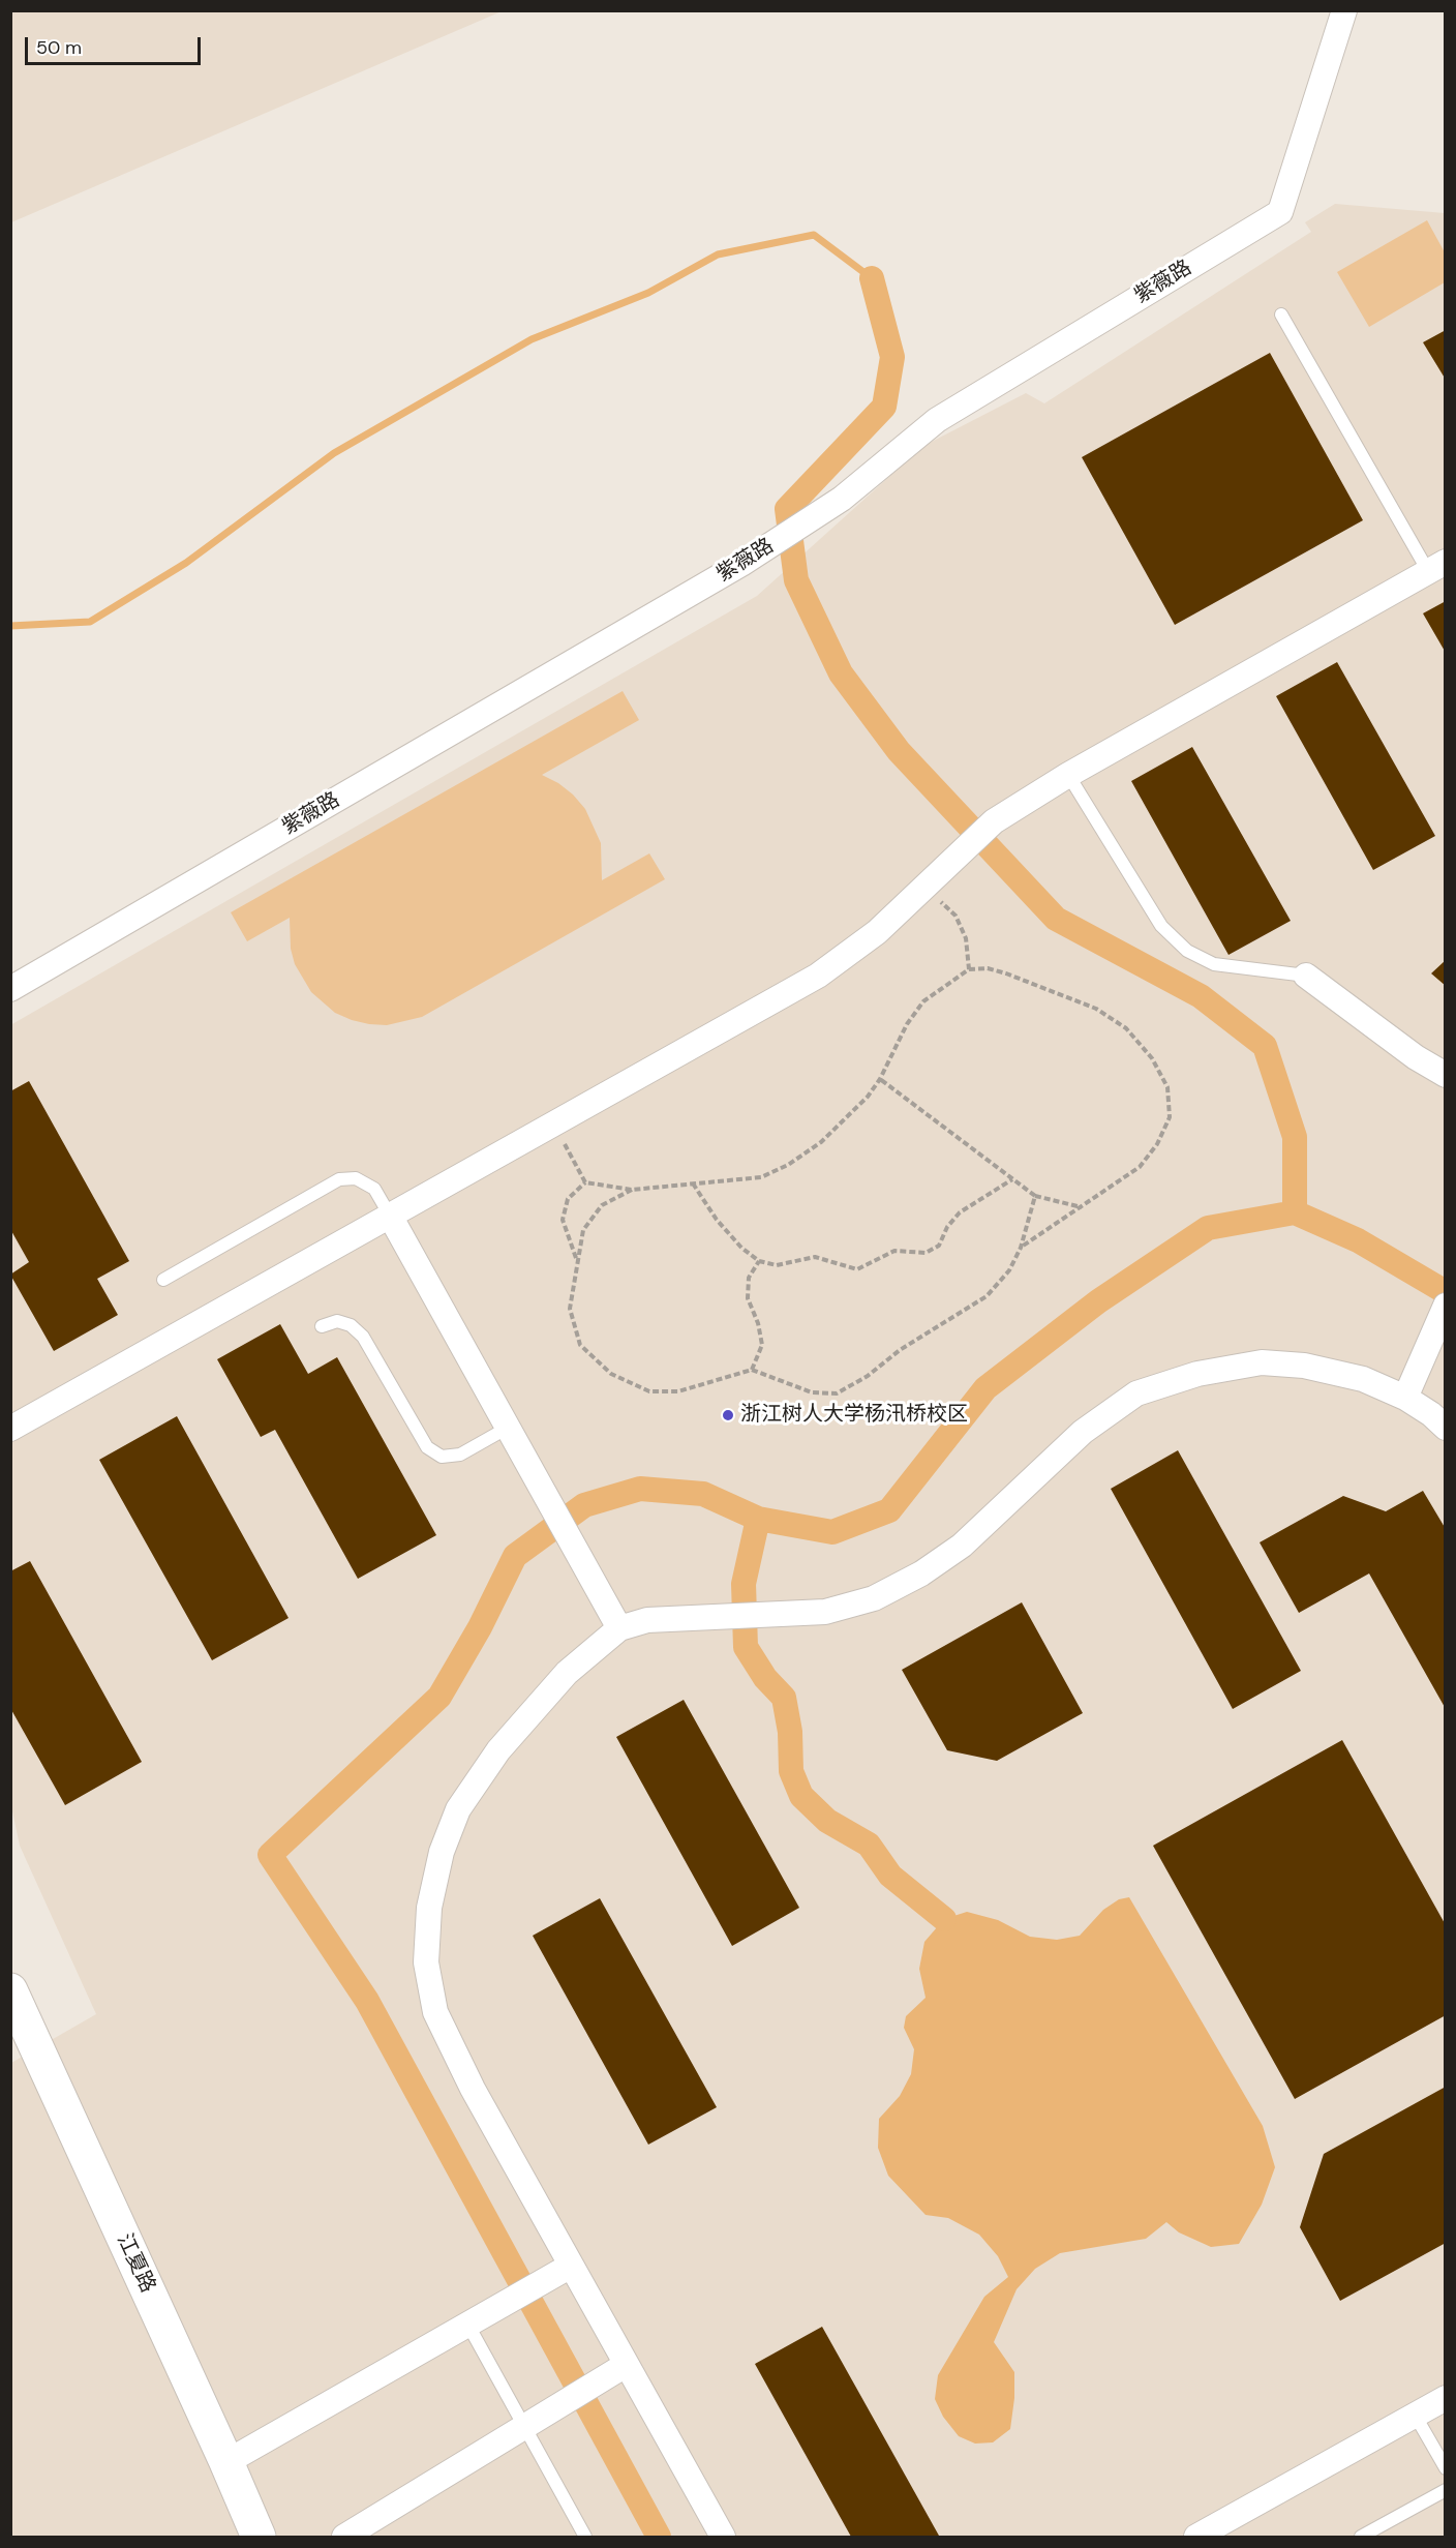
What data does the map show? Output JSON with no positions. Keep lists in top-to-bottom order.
{
  "streets": {
    "street": ["紫薇路", "江夏路"]
  },
  "places": ["浙江树人大学杨汛桥校区"],
  "scale_bar": "50 m"
}
